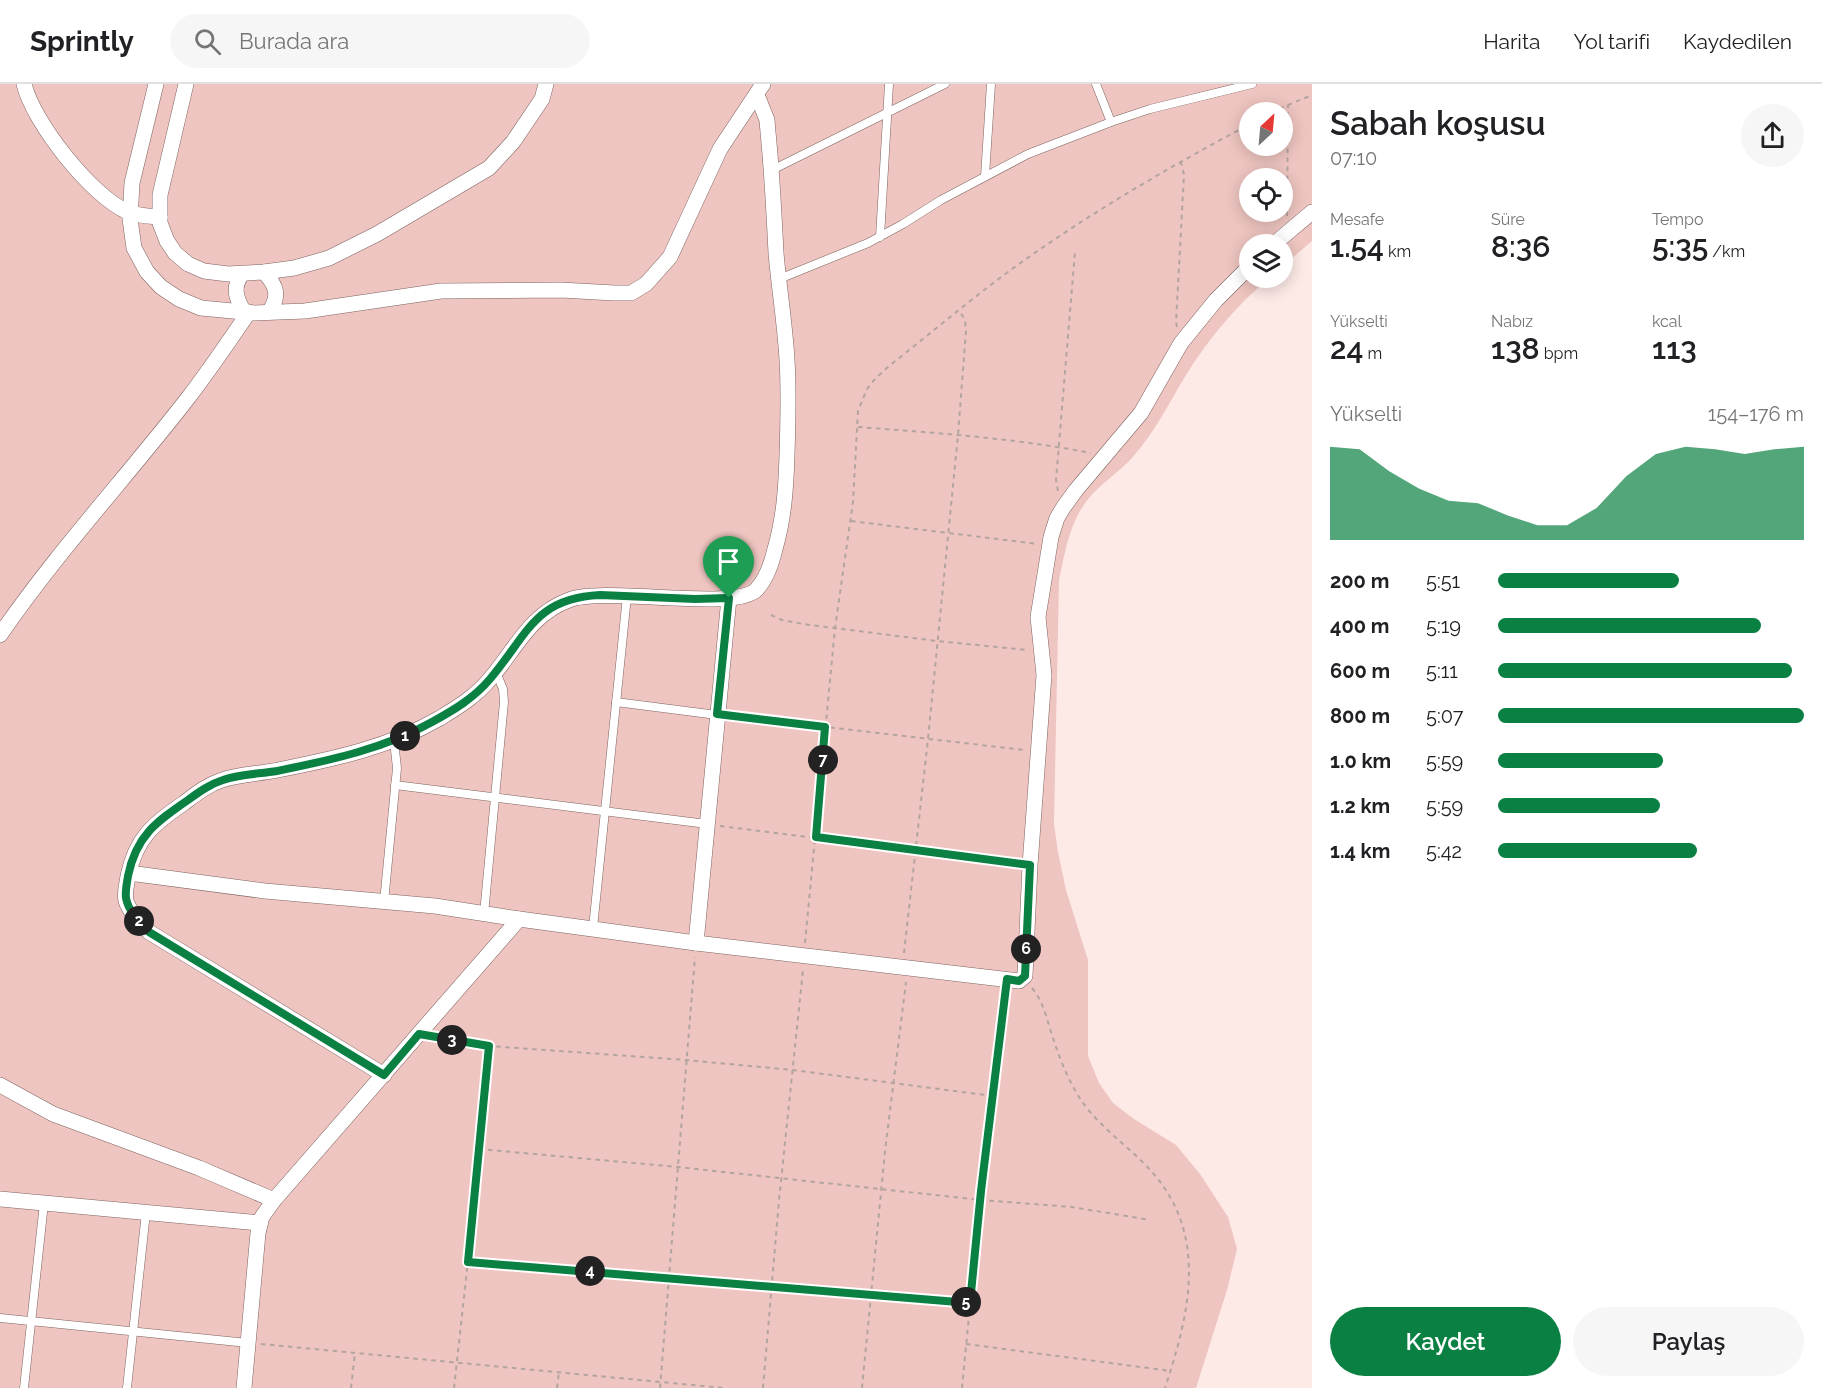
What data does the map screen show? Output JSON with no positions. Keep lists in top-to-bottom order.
{
  "north": "top right",
  "page": {
    "header": "Sprintly",
    "search": "Burada ara",
    "nav": ["Harita", "Yol tarifi", "Kaydedilen"],
    "heading": ["Sabah koşusu", "07:10"],
    "stats": [
      ["Mesafe", "1.54 km"],
      ["Süre", "8:36"],
      ["Tempo", "5:35 /km"],
      ["Yükselti", "24 m"],
      ["Nabız", "138 bpm"],
      ["kcal", "113"]
    ],
    "chart": ["Yükselti", "154–176 m"],
    "list": [
      {
        "name": "200 m",
        "note": "5:51"
      },
      {
        "name": "400 m",
        "note": "5:19"
      },
      {
        "name": "600 m",
        "note": "5:11"
      },
      {
        "name": "800 m",
        "note": "5:07"
      },
      {
        "name": "1.0 km",
        "note": "5:59"
      },
      {
        "name": "1.2 km",
        "note": "5:59"
      },
      {
        "name": "1.4 km",
        "note": "5:42"
      }
    ],
    "pins": [
      "1",
      "7",
      "2",
      "6",
      "3",
      "4",
      "5"
    ],
    "buttons": ["Kaydet", "Paylaş"]
  }
}
